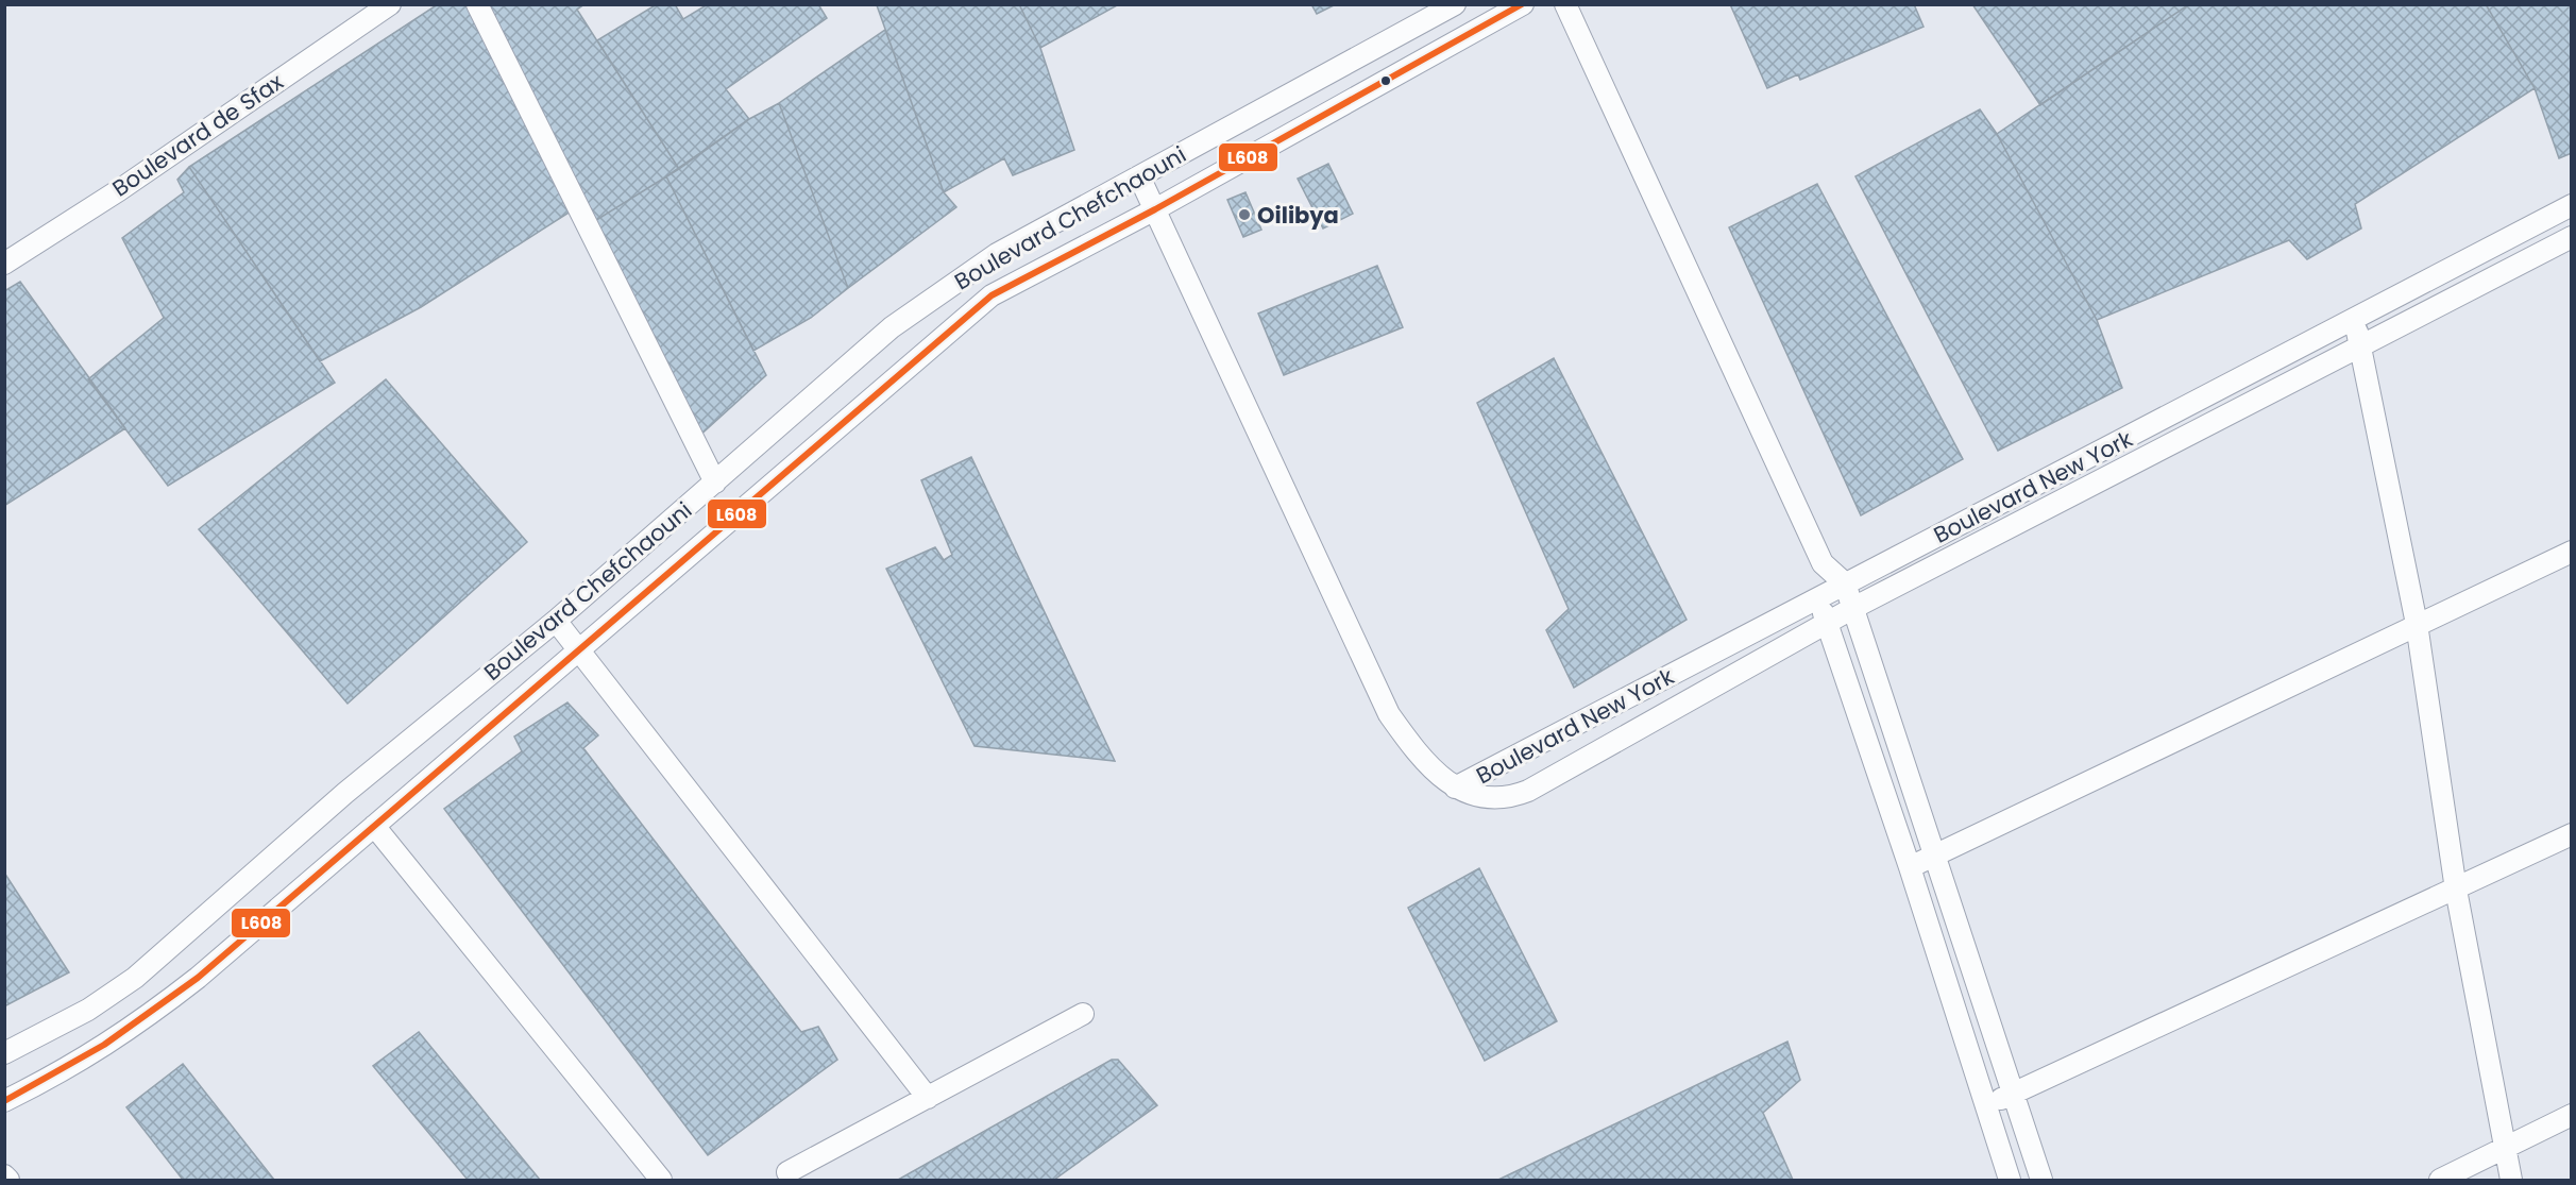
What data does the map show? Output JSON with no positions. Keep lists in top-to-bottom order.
{
  "streets": {
    "street": ["Boulevard de Sfax", "Boulevard Chefchaouni", "Boulevard New York"]
  },
  "places": ["Oilibya"],
  "lines": ["transit line L608"]
}
